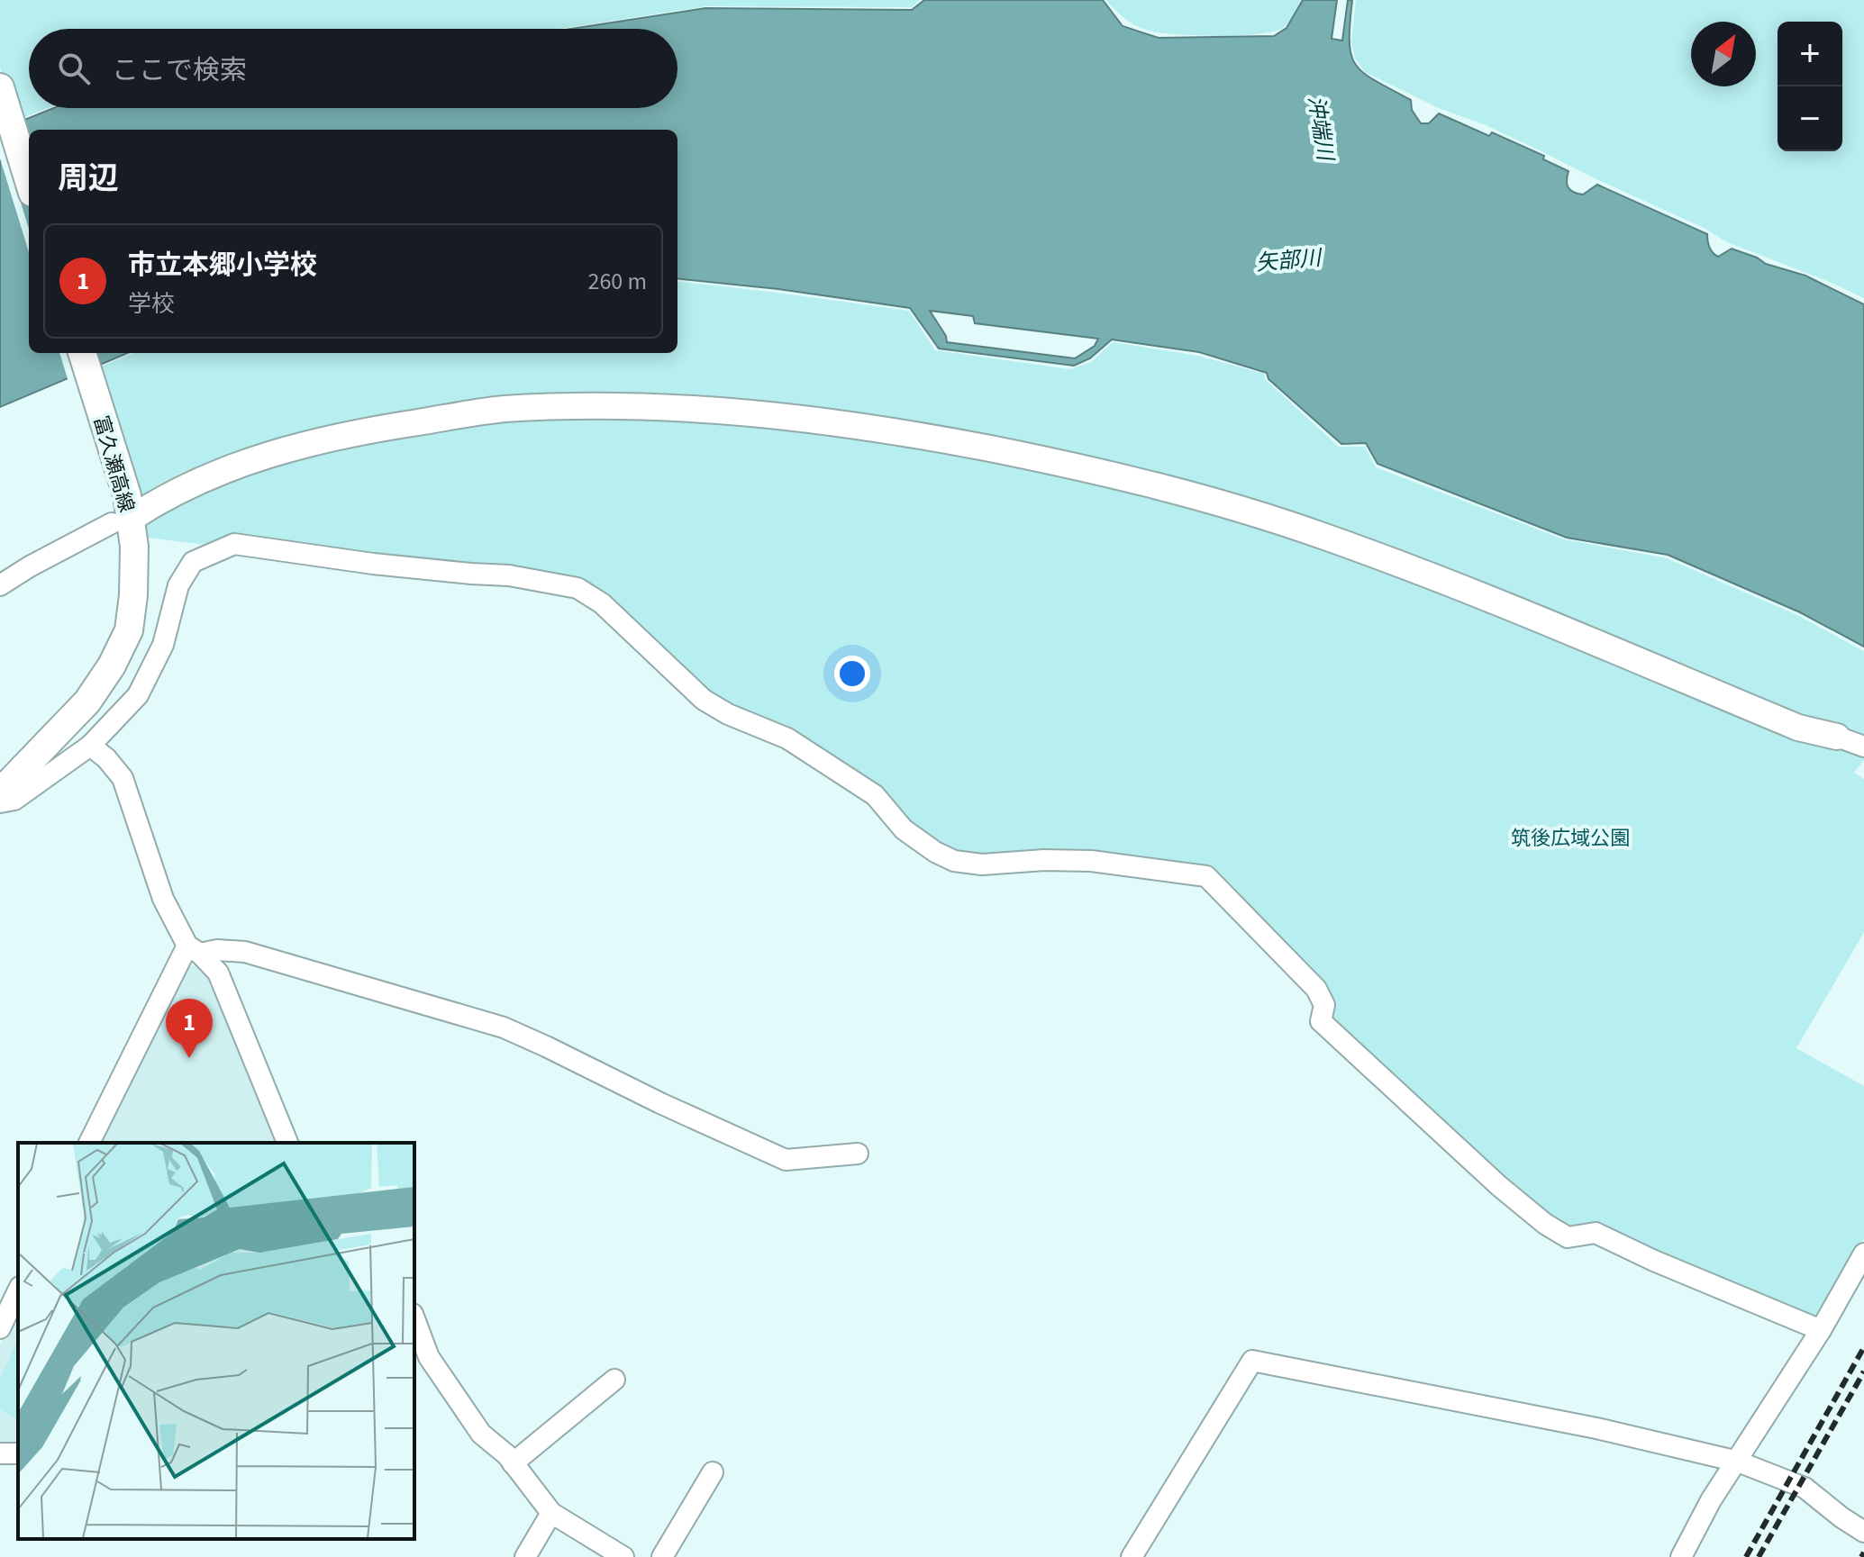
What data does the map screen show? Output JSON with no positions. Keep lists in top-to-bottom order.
{
  "streets": {
    "main road": ["富久瀬高線"]
  },
  "water": ["沖端川", "矢部川"],
  "parks": ["筑後広域公園"],
  "north": "top right",
  "page": {
    "map_buttons": ["+", "−"],
    "search": "ここで検索",
    "heading": "周辺",
    "list": [
      {
        "mark": "1",
        "name": "市立本郷小学校",
        "note": "学校",
        "value": "260 m"
      }
    ],
    "pins": "1"
  }
}
